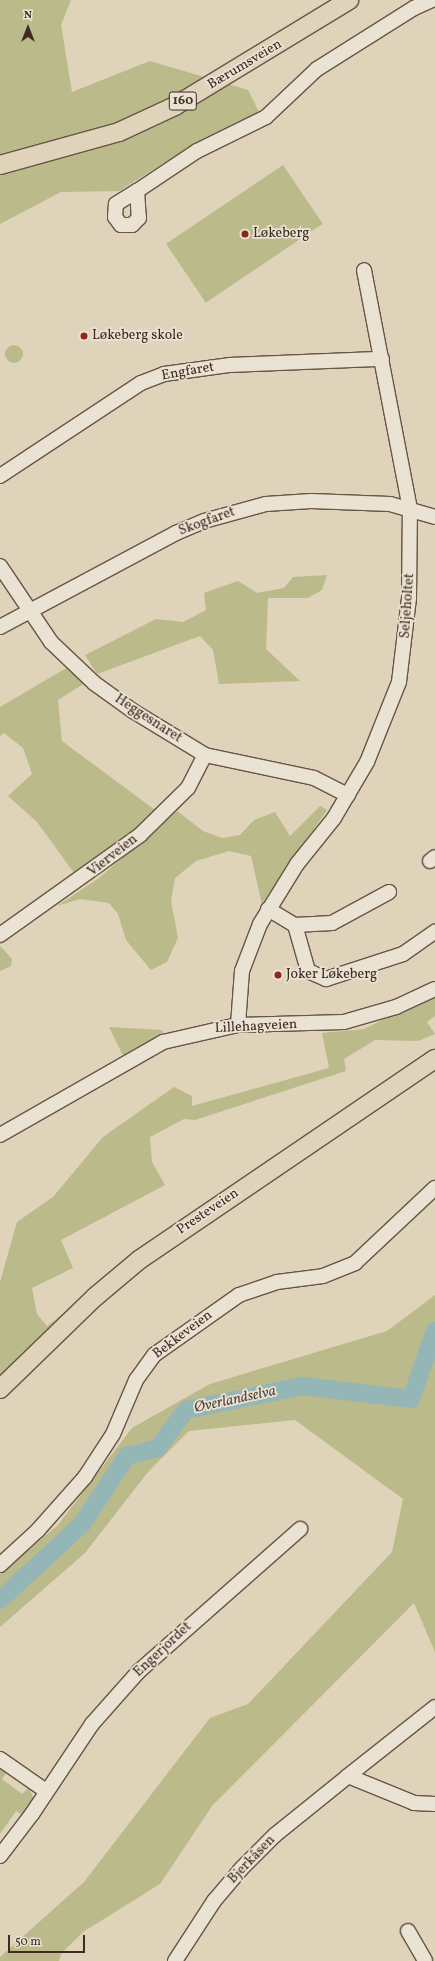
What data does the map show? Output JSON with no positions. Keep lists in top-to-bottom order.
{
  "streets": {
    "main road": ["Bærumsveien", "160", "Presteveien"],
    "street": [
      "Engfaret",
      "Skogfaret",
      "Seljeholtet",
      "Heggesnaret",
      "Vierveien",
      "Lillehagveien",
      "Bekkeveien",
      "Engerjordet",
      "Bjerkåsen"
    ]
  },
  "crossings": [
    ["Engfaret", "Seljeholtet"],
    ["Skogfaret", "Seljeholtet"],
    ["Skogfaret", "Heggesnaret"],
    ["Seljeholtet", "Heggesnaret"],
    ["Seljeholtet", "Lillehagveien"],
    ["Heggesnaret", "Vierveien"]
  ],
  "water": ["Øverlandselva"],
  "places": ["Løkeberg", "Løkeberg skole", "Joker Løkeberg"],
  "scale_bar": "50 m",
  "north": "top"
}
